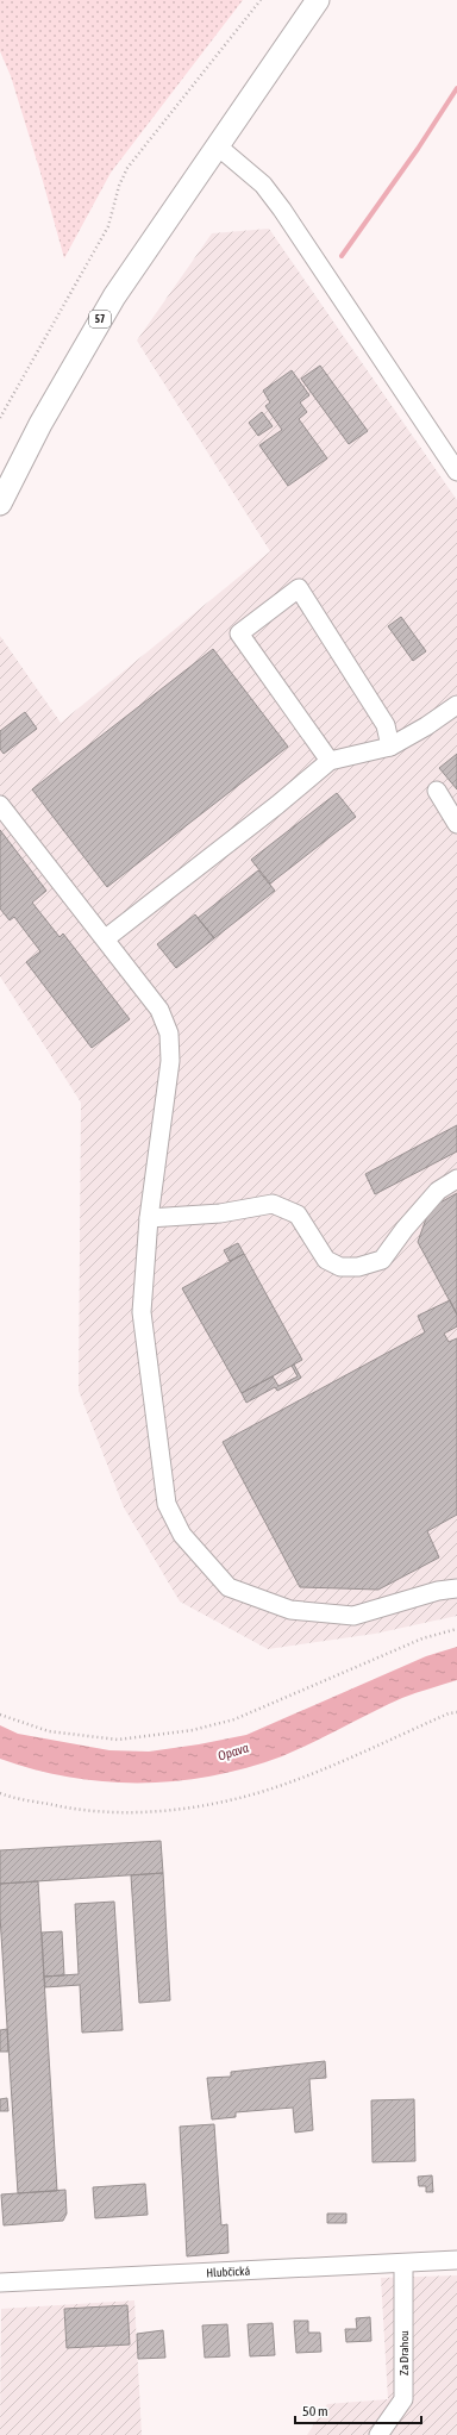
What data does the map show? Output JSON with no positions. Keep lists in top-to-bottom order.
{
  "streets": {
    "main road": ["57"],
    "street": ["Hlubčická", "Za Drahou"]
  },
  "crossings": [
    ["Hlubčická", "Za Drahou"]
  ],
  "water": ["Opava"],
  "scale_bar": "50 m"
}
